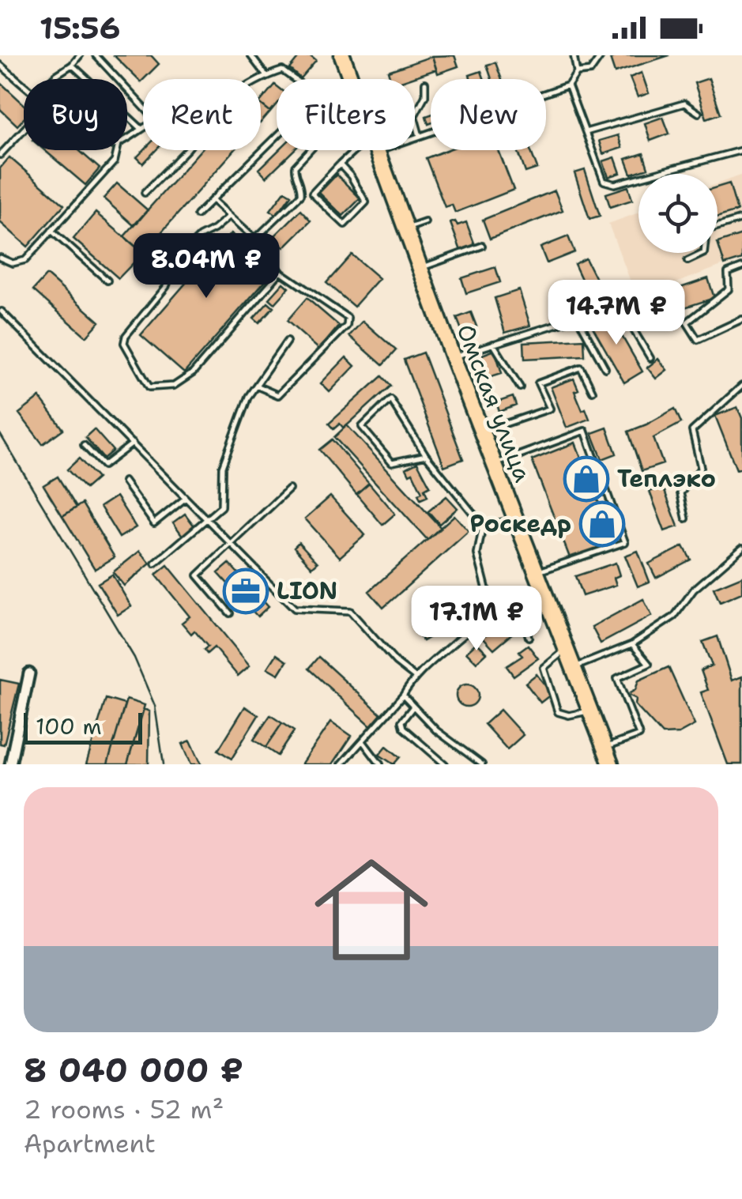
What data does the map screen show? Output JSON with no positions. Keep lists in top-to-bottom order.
{
  "streets": {
    "main road": ["Омская улица"]
  },
  "places": {
    "shop": ["Теплэко", "Роскедр"],
    "office": ["LION"]
  },
  "scale_bar": "100 m",
  "page": {
    "status": "15:56",
    "chip": [
      "Buy",
      "Rent",
      "Filters",
      "New"
    ],
    "price": ["8.04M ₽", "14.7M ₽", "17.1M ₽"],
    "scale": "100 m",
    "list": [
      {
        "name": "8 040 000 ₽",
        "note": "2 rooms · 52 m² · Apartment"
      }
    ]
  }
}
